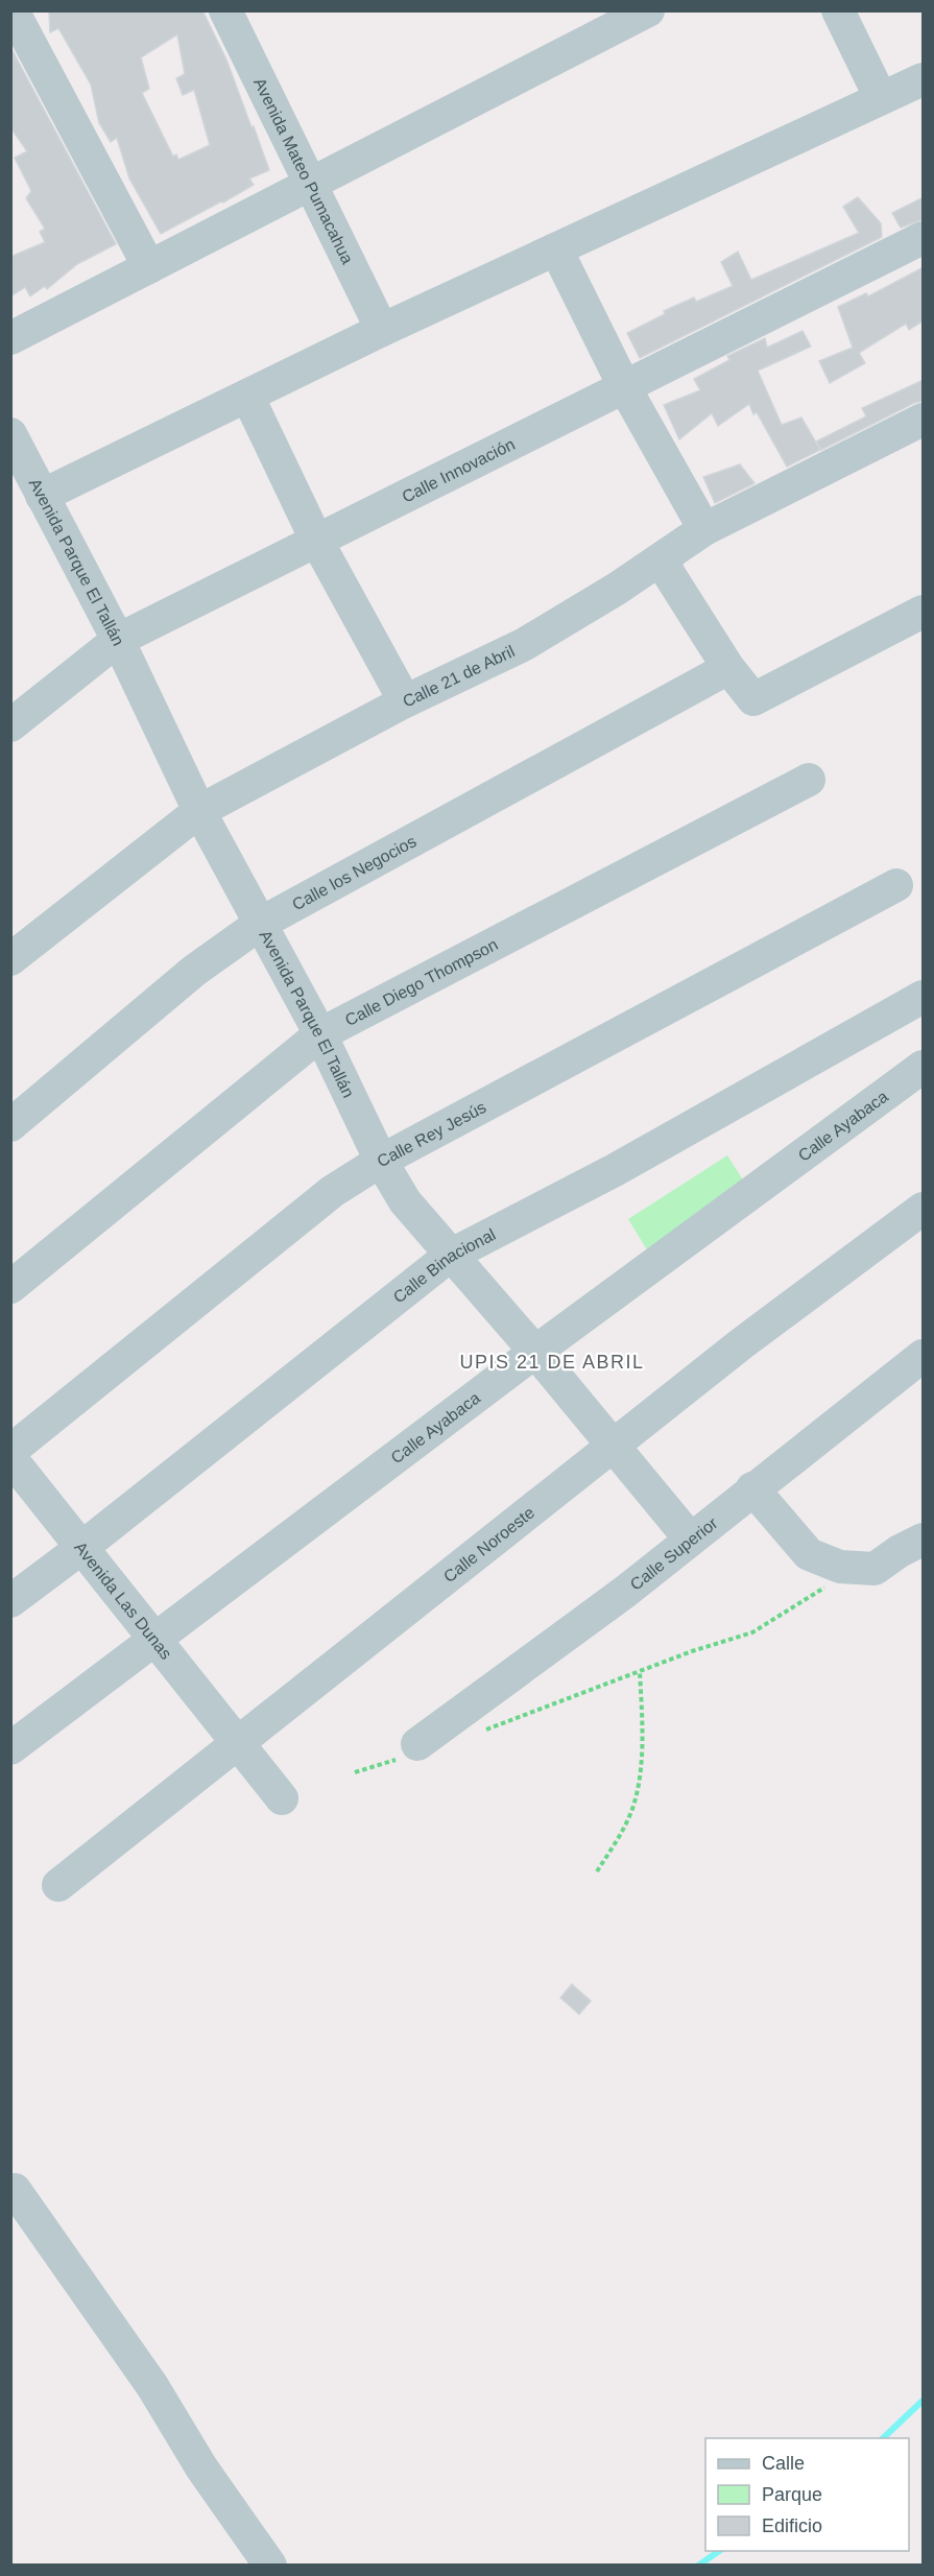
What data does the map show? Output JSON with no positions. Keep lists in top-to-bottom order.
{
  "streets": {
    "street": [
      "Avenida Mateo Pumacahua",
      "Calle Innovación",
      "Avenida Parque El Tallán",
      "Calle 21 de Abril",
      "Calle los Negocios",
      "Calle Diego Thompson",
      "Calle Ayabaca",
      "Calle Rey Jesús",
      "Calle Binacional",
      "Calle Noroeste",
      "Calle Superior",
      "Avenida Las Dunas"
    ]
  },
  "crossings": [
    ["Calle Innovación", "Avenida Parque El Tallán"],
    ["Avenida Parque El Tallán", "Calle 21 de Abril"],
    ["Avenida Parque El Tallán", "Calle los Negocios"],
    ["Avenida Parque El Tallán", "Calle Diego Thompson"],
    ["Avenida Parque El Tallán", "Calle Ayabaca"],
    ["Avenida Parque El Tallán", "Calle Rey Jesús"],
    ["Avenida Parque El Tallán", "Calle Binacional"],
    ["Avenida Parque El Tallán", "Calle Noroeste"],
    ["Avenida Parque El Tallán", "Calle Superior"],
    ["Calle Ayabaca", "Avenida Las Dunas"],
    ["Calle Binacional", "Avenida Las Dunas"],
    ["Calle Noroeste", "Avenida Las Dunas"]
  ],
  "districts": ["UPIS 21 DE ABRIL"],
  "legend": ["Calle", "Parque", "Edificio"]
}
